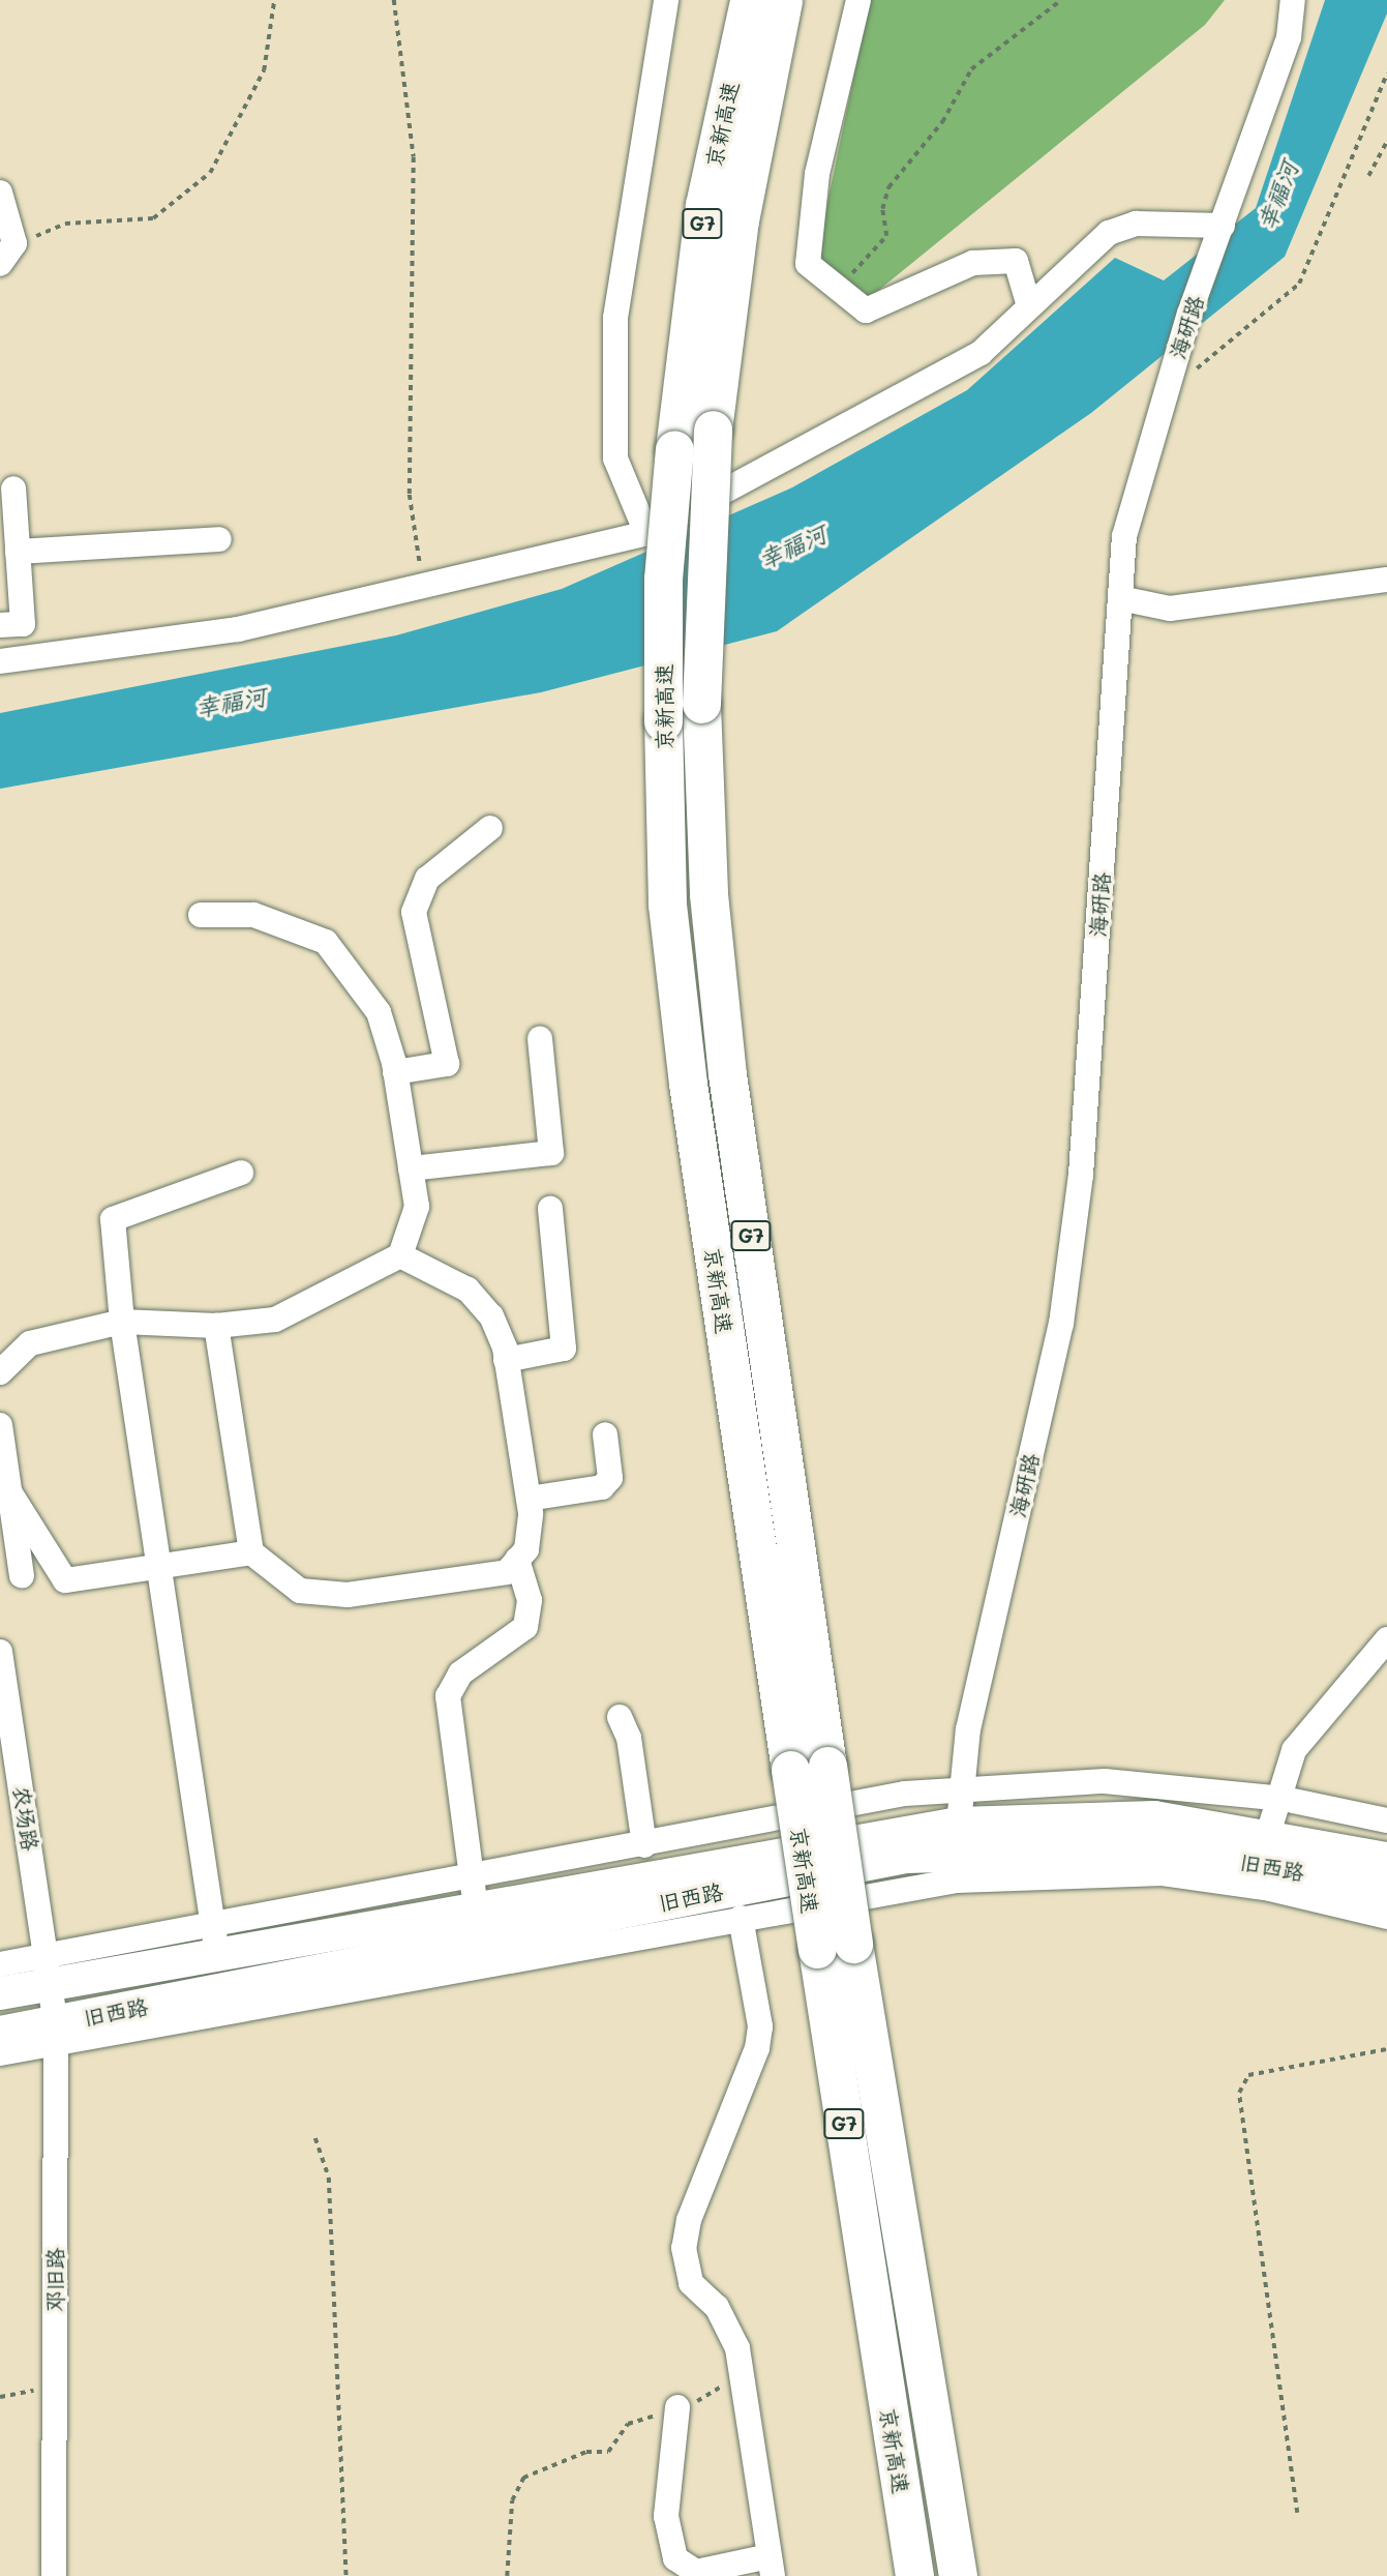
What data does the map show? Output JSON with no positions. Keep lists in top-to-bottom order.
{
  "streets": {
    "highway": ["京新高速", "G7"],
    "main road": ["旧西路"],
    "street": ["海研路", "农场路", "邓旧路"]
  },
  "crossings": [
    ["海研路", "旧西路"],
    ["农场路", "旧西路"],
    ["农场路", "邓旧路"],
    ["旧西路", "邓旧路"]
  ],
  "water": ["幸福河"]
}
